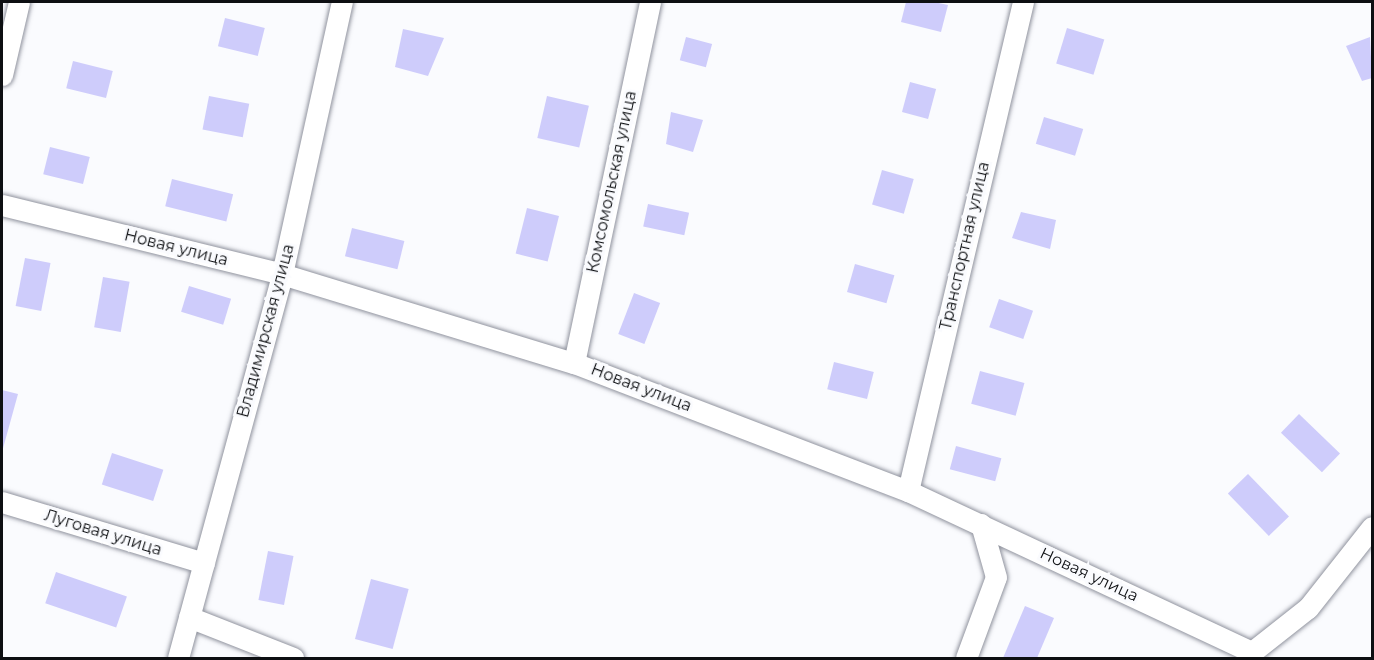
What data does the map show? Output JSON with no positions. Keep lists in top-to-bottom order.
{
  "streets": {
    "street": [
      "Комсомольская улица",
      "Транспортная улица",
      "Новая улица",
      "Владимирская улица",
      "Луговая улица"
    ]
  },
  "crossings": [
    ["Комсомольская улица", "Новая улица"],
    ["Транспортная улица", "Новая улица"],
    ["Новая улица", "Владимирская улица"],
    ["Владимирская улица", "Луговая улица"]
  ]
}
